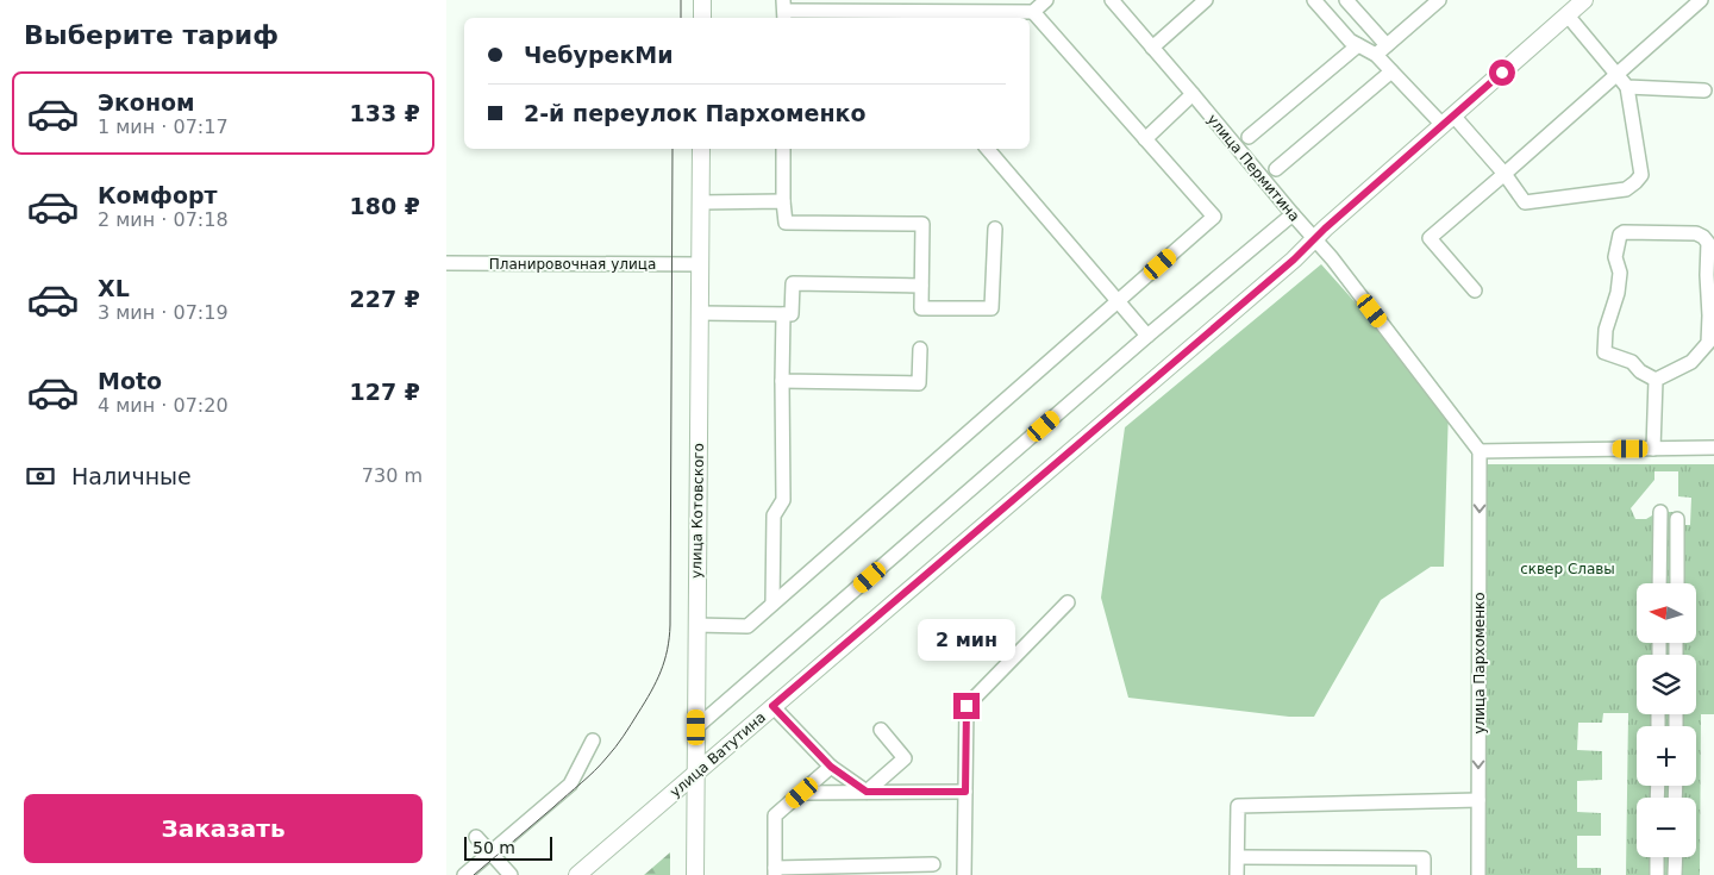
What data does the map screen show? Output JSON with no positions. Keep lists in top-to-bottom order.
{
  "streets": {
    "main road": ["улица Котовского", "улица Ватутина"],
    "street": ["улица Пермитина", "Планировочная улица", "улица Пархоменко"]
  },
  "crossings": [
    ["улица Пермитина", "улица Пархоменко"],
    ["улица Пермитина", "улица Ватутина"],
    ["Планировочная улица", "улица Котовского"],
    ["улица Котовского", "улица Ватутина"]
  ],
  "one_way": ["улица Пархоменко"],
  "parks": ["сквер Славы"],
  "scale_bar": "50 m",
  "north": "left",
  "page": {
    "heading": "Выберите тариф",
    "banner": ["ЧебурекМи", "2-й переулок Пархоменко"],
    "list": [
      {
        "name": "Эконом",
        "note": "1 мин · 07:17",
        "value": "133 ₽"
      },
      {
        "name": "Комфорт",
        "note": "2 мин · 07:18",
        "value": "180 ₽"
      },
      {
        "name": "XL",
        "note": "3 мин · 07:19",
        "value": "227 ₽"
      },
      {
        "name": "Moto",
        "note": "4 мин · 07:20",
        "value": "127 ₽"
      }
    ],
    "pay": ["Наличные", "730 m"],
    "map_buttons": ["+", "−"],
    "bubble": "2 мин",
    "buttons": "Заказать",
    "scale": "50 m"
  }
}
